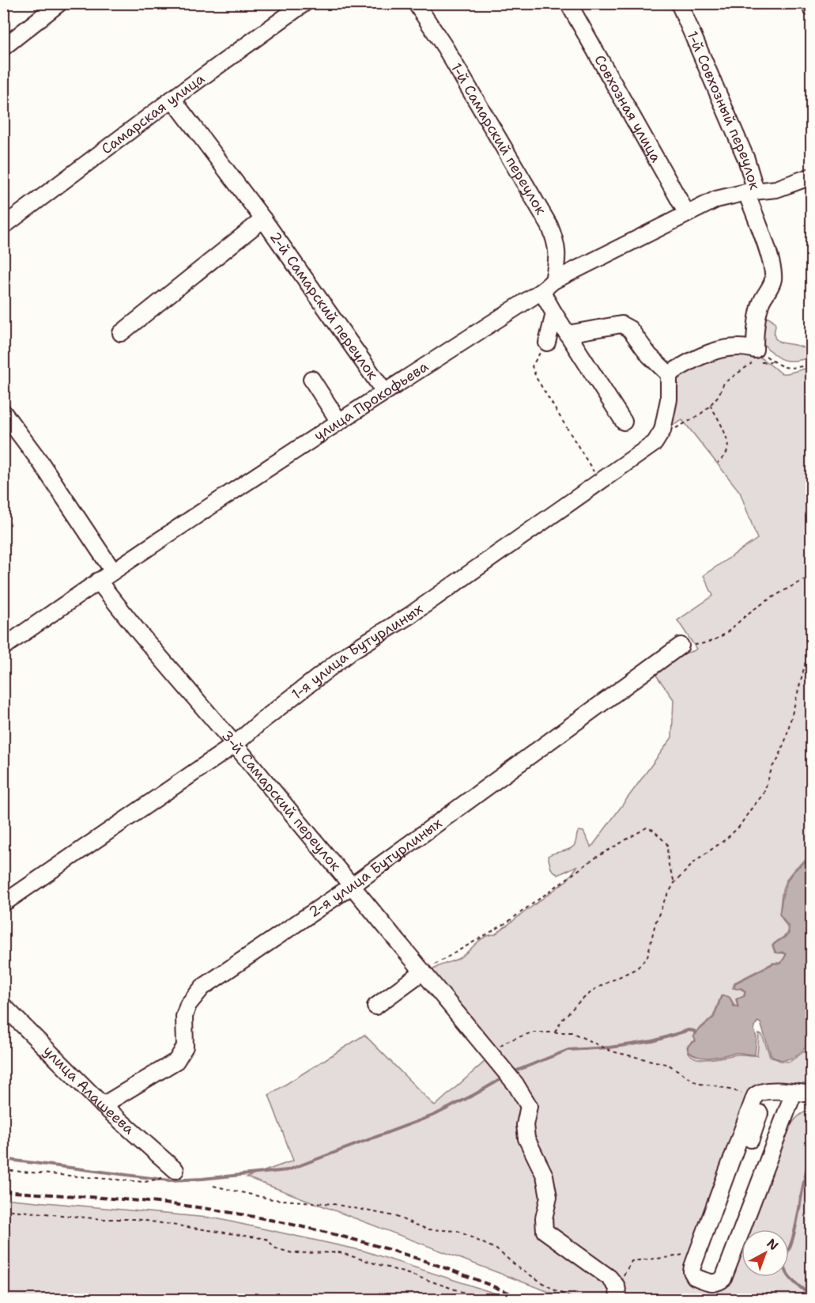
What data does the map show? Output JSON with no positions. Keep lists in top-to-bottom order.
{
  "streets": {
    "street": [
      "Совхозная улица",
      "1-й Совхозный переулок",
      "Самарская улица",
      "1-й Самарский переулок",
      "2-й Самарский переулок",
      "улица Прокофьева",
      "1-я улица Бутурлиных",
      "3-й Самарский переулок",
      "2-я улица Бутурлиных",
      "улица Алашеева"
    ]
  },
  "crossings": [
    ["Совхозная улица", "улица Прокофьева"],
    ["1-й Совхозный переулок", "улица Прокофьева"],
    ["Самарская улица", "2-й Самарский переулок"],
    ["1-й Самарский переулок", "улица Прокофьева"],
    ["2-й Самарский переулок", "улица Прокофьева"],
    ["улица Прокофьева", "3-й Самарский переулок"],
    ["1-я улица Бутурлиных", "3-й Самарский переулок"],
    ["3-й Самарский переулок", "2-я улица Бутурлиных"],
    ["2-я улица Бутурлиных", "улица Алашеева"]
  ],
  "north": "top right"
}
